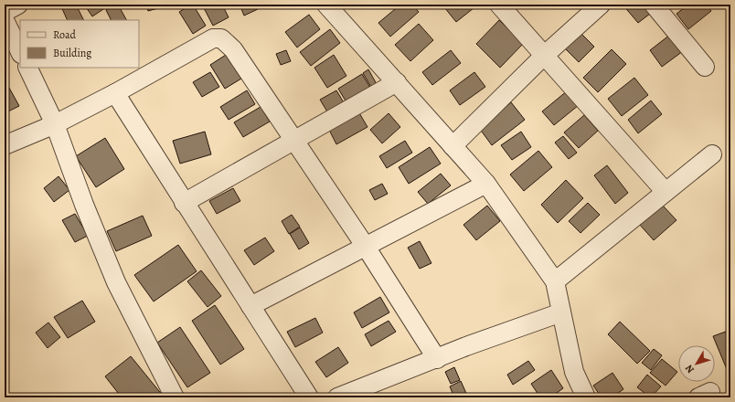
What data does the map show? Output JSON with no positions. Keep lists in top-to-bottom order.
{
  "legend": ["Road", "Building"],
  "north": "bottom left"
}
